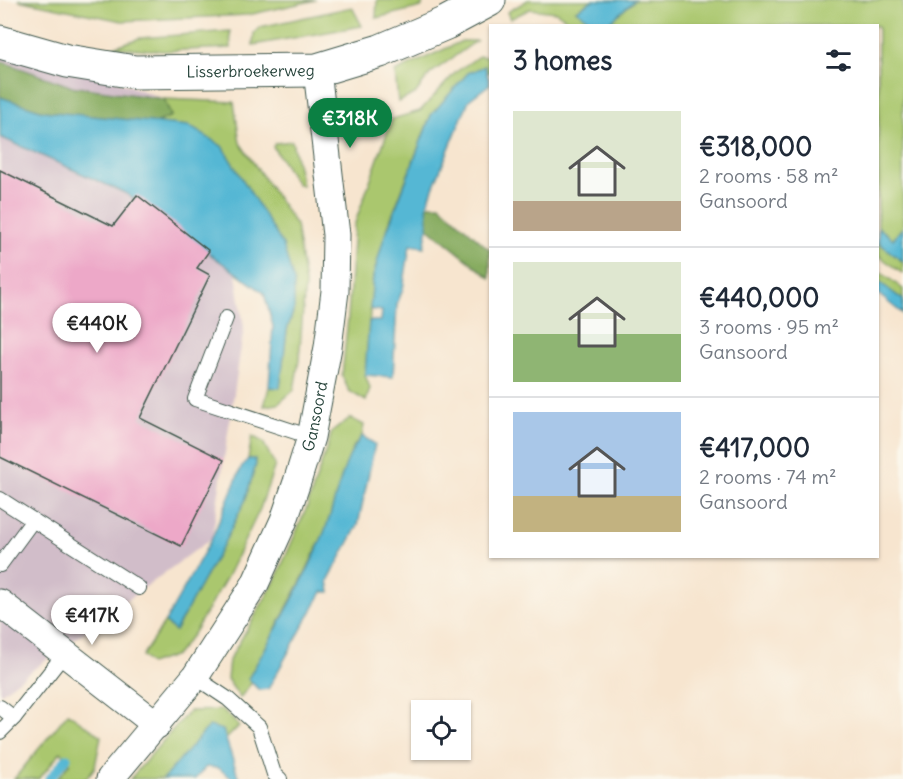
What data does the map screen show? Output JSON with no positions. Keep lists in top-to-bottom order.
{
  "streets": {
    "main road": ["Lisserbroekerweg"],
    "street": ["Gansoord"]
  },
  "crossings": [
    ["Lisserbroekerweg", "Gansoord"]
  ],
  "page": {
    "heading": "3 homes",
    "list": [
      {
        "name": "€318,000",
        "note": "2 rooms · 58 m² · Gansoord"
      },
      {
        "name": "€440,000",
        "note": "3 rooms · 95 m² · Gansoord"
      },
      {
        "name": "€417,000",
        "note": "2 rooms · 74 m² · Gansoord"
      }
    ],
    "price": ["€318K", "€440K", "€417K"]
  }
}
